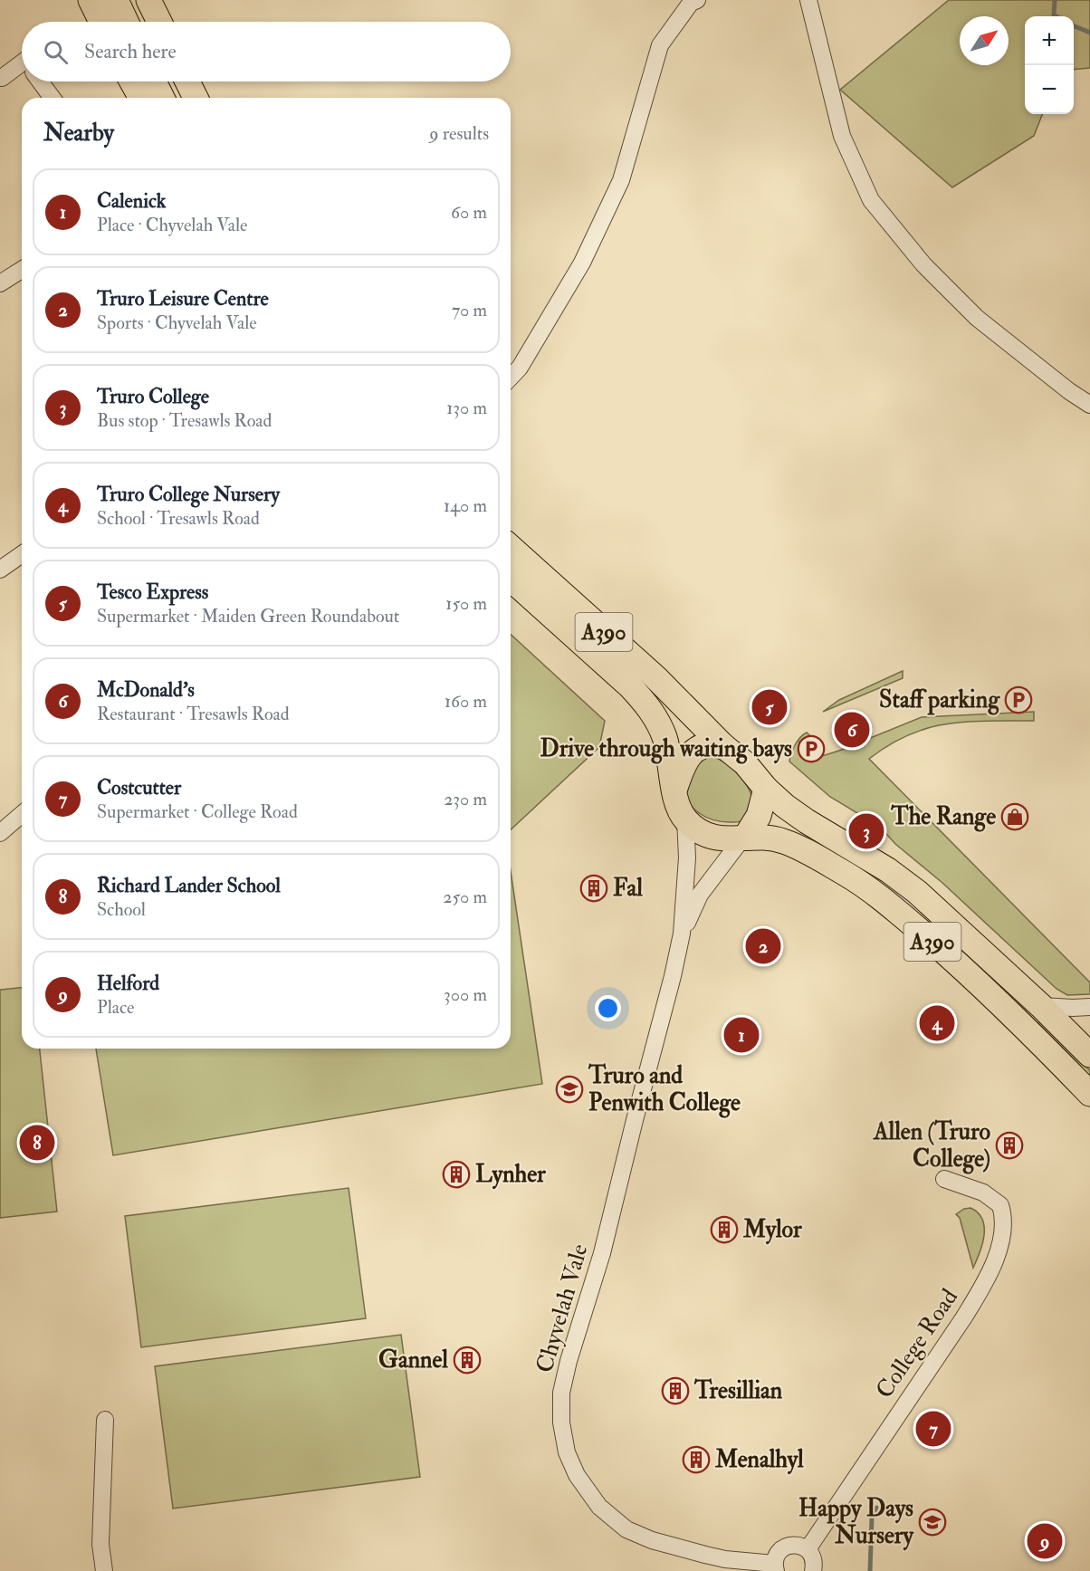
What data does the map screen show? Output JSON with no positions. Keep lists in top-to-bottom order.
{
  "streets": {
    "highway": ["A390"],
    "street": ["Chyvelah Vale", "College Road"]
  },
  "crossings": [
    ["A390", "Chyvelah Vale"],
    ["Chyvelah Vale", "College Road"]
  ],
  "places": {
    "parking": ["Staff parking", "Drive through waiting bays"],
    "shop": ["The Range"],
    "building": [
      "Fal",
      "Allen (Truro College)",
      "Lynher",
      "Mylor",
      "Gannel",
      "Tresillian",
      "Menalhyl"
    ],
    "school or university": ["Truro and Penwith College", "Happy Days Nursery"]
  },
  "north": "top right",
  "page": {
    "map_buttons": ["+", "−"],
    "search": "Search here",
    "heading": ["Nearby", "9 results"],
    "list": [
      {
        "mark": "1",
        "name": "Calenick",
        "note": "Place · Chyvelah Vale",
        "value": "60 m"
      },
      {
        "mark": "2",
        "name": "Truro Leisure Centre",
        "note": "Sports · Chyvelah Vale",
        "value": "70 m"
      },
      {
        "mark": "3",
        "name": "Truro College",
        "note": "Bus stop · Tresawls Road",
        "value": "130 m"
      },
      {
        "mark": "4",
        "name": "Truro College Nursery",
        "note": "School · Tresawls Road",
        "value": "140 m"
      },
      {
        "mark": "5",
        "name": "Tesco Express",
        "note": "Supermarket · Maiden Green Roundabout",
        "value": "150 m"
      },
      {
        "mark": "6",
        "name": "McDonald's",
        "note": "Restaurant · Tresawls Road",
        "value": "160 m"
      },
      {
        "mark": "7",
        "name": "Costcutter",
        "note": "Supermarket · College Road",
        "value": "230 m"
      },
      {
        "mark": "8",
        "name": "Richard Lander School",
        "note": "School",
        "value": "250 m"
      },
      {
        "mark": "9",
        "name": "Helford",
        "note": "Place",
        "value": "300 m"
      }
    ],
    "pins": [
      "5",
      "6",
      "3",
      "2",
      "4",
      "1",
      "8",
      "7",
      "9"
    ]
  }
}
